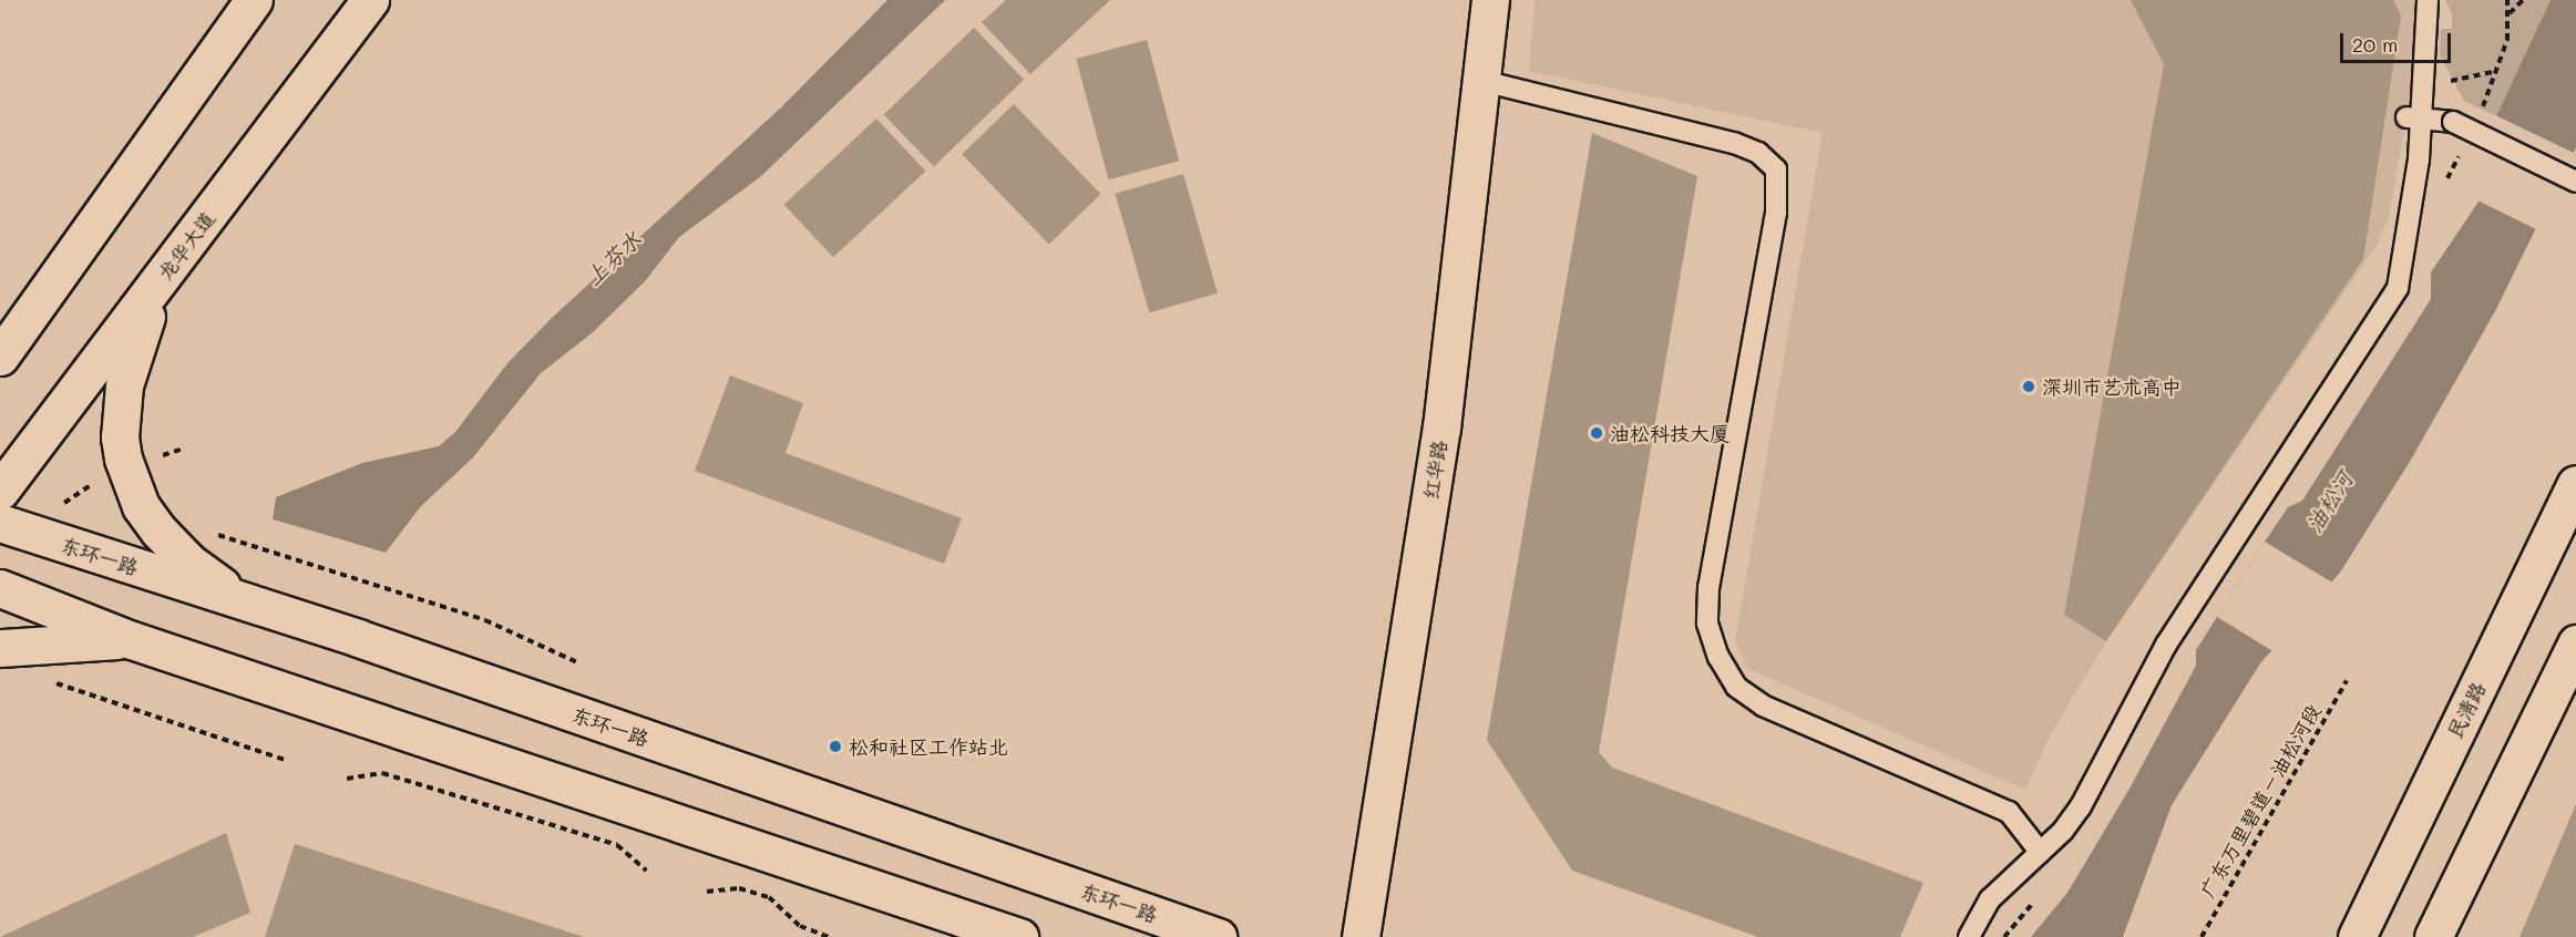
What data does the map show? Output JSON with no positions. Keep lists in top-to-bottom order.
{
  "streets": {
    "main road": [
      "龙华大道",
      "红华路",
      "东环一路",
      "民清路"
    ],
    "path": ["广东万里碧道－油松河段"]
  },
  "water": ["上芬水", "油松河"],
  "places": ["深圳市艺术高中", "油松科技大厦", "松和社区工作站北"],
  "scale_bar": "20 m"
}
